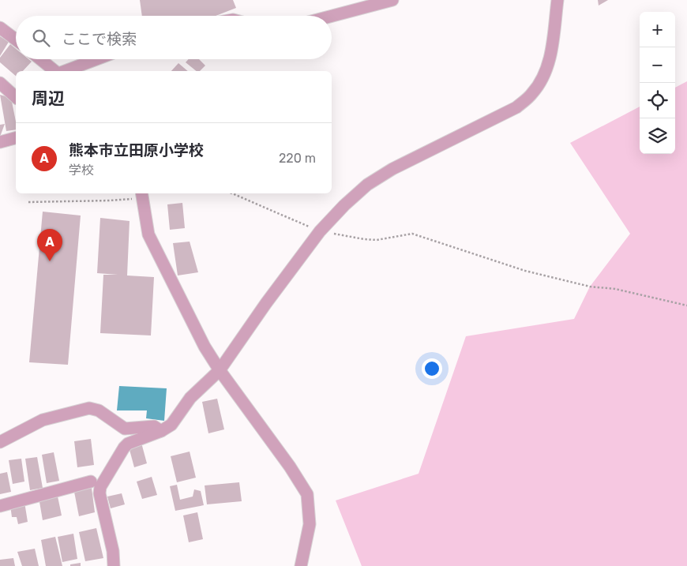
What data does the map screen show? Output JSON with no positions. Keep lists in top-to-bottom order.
{
  "page": {
    "map_buttons": ["+", "−"],
    "search": "ここで検索",
    "heading": "周辺",
    "list": [
      {
        "mark": "A",
        "name": "熊本市立田原小学校",
        "note": "学校",
        "value": "220 m"
      }
    ],
    "pins": "A"
  }
}
